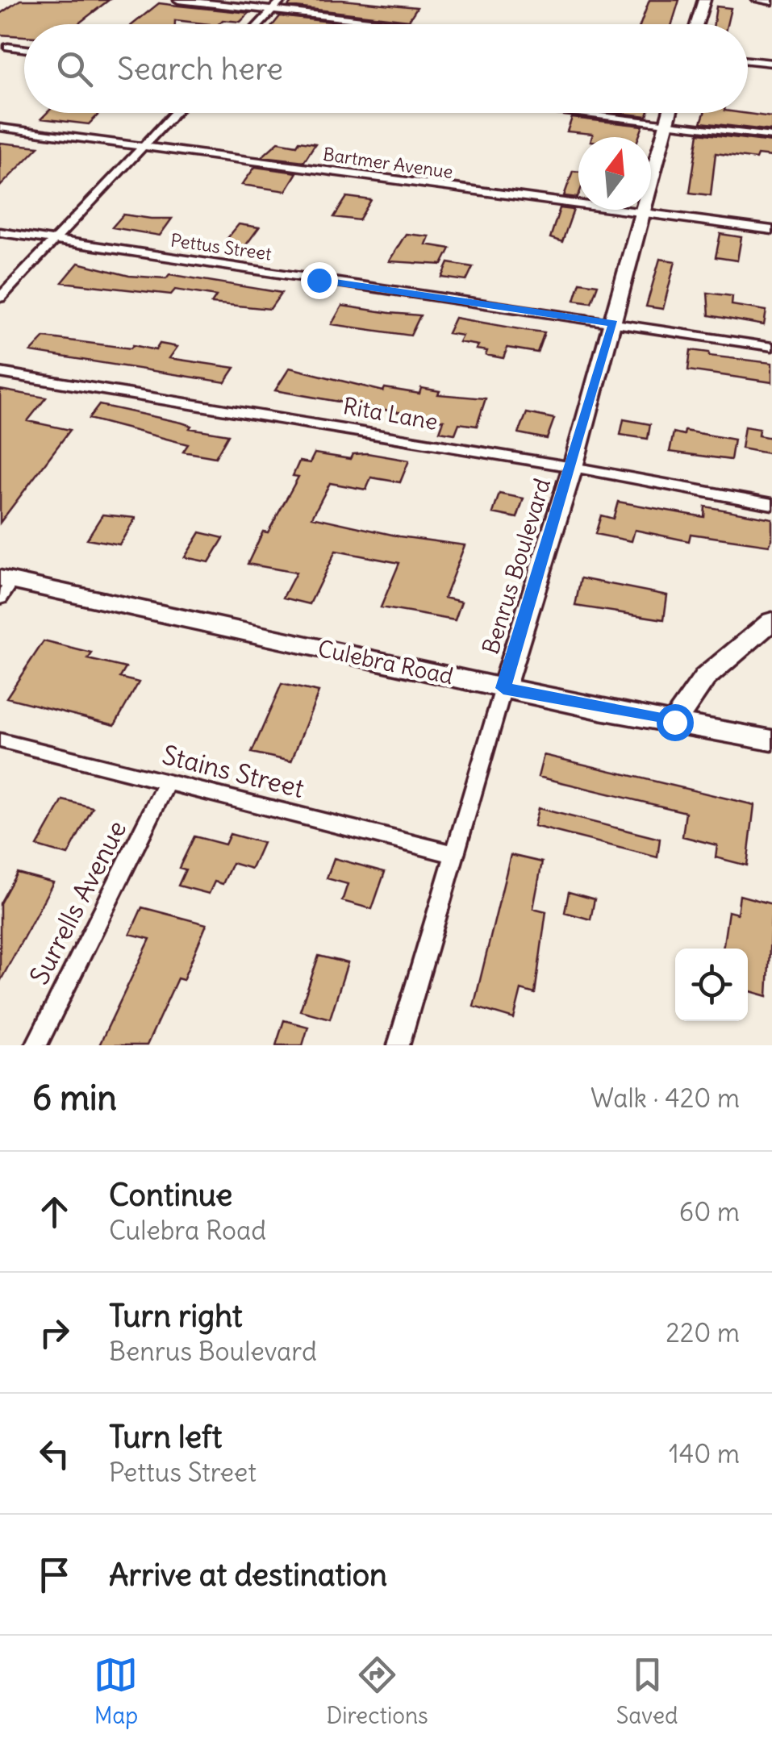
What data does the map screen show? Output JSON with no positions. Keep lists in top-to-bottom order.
{
  "streets": {
    "street": [
      "Bartmer Avenue",
      "Pettus Street",
      "Rita Lane",
      "Benrus Boulevard",
      "Culebra Road",
      "Stains Street",
      "Surrells Avenue"
    ]
  },
  "crossings": [
    ["Bartmer Avenue", "Benrus Boulevard"],
    ["Pettus Street", "Benrus Boulevard"],
    ["Rita Lane", "Benrus Boulevard"],
    ["Benrus Boulevard", "Culebra Road"],
    ["Benrus Boulevard", "Stains Street"],
    ["Stains Street", "Surrells Avenue"]
  ],
  "north": "top",
  "page": {
    "search": "Search here",
    "heading": ["6 min", "Walk · 420 m"],
    "list": [
      ["Continue", "Culebra Road", "60 m"],
      ["Turn right", "Benrus Boulevard", "220 m"],
      ["Turn left", "Pettus Street", "140 m"],
      "Arrive at destination"
    ],
    "nav": ["Map", "Directions", "Saved"]
  }
}
